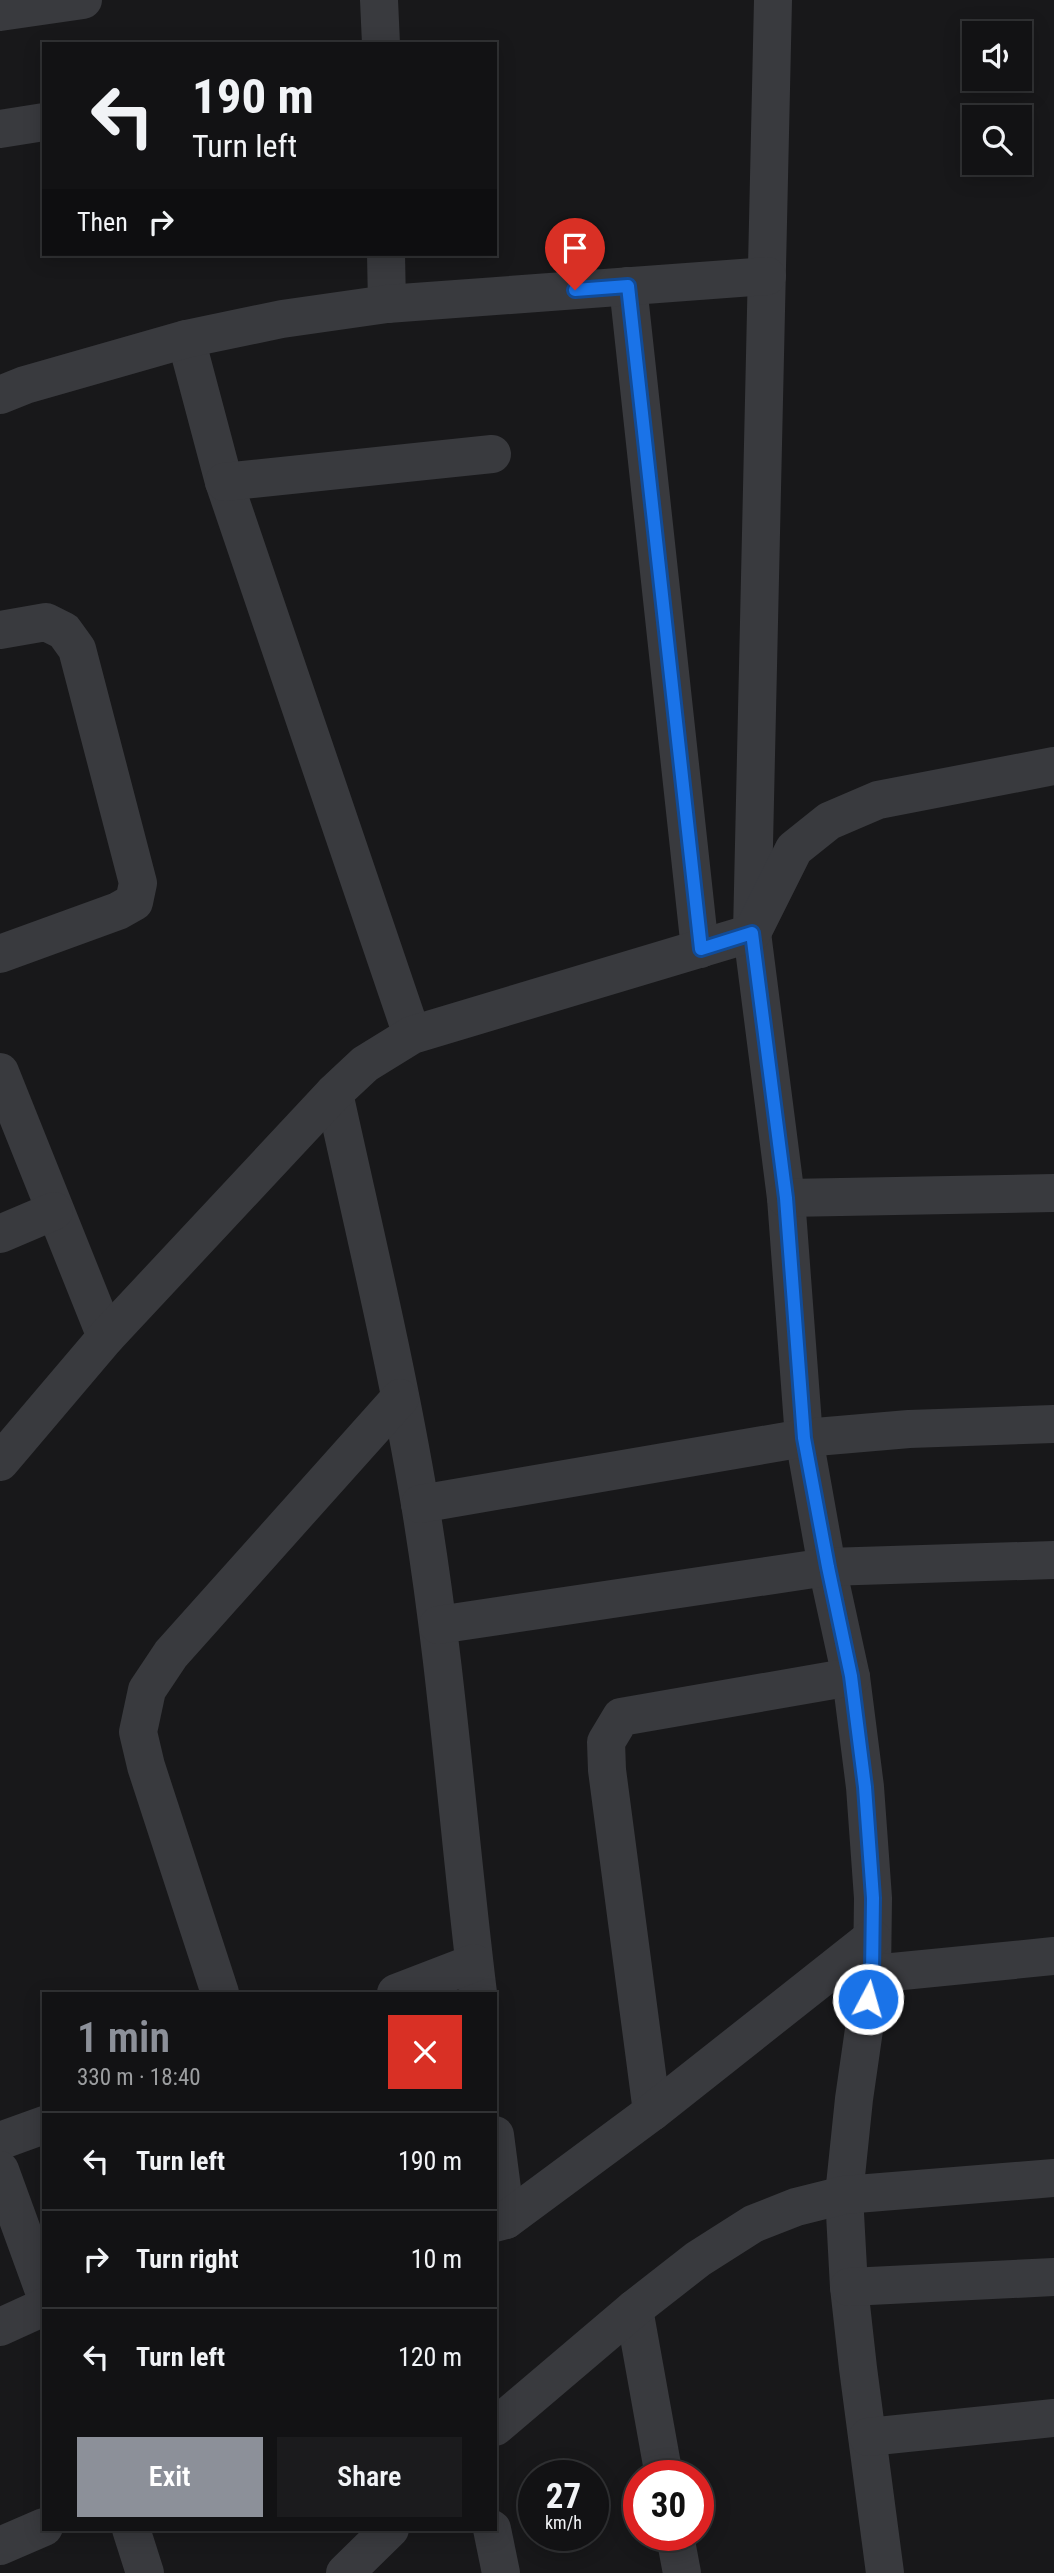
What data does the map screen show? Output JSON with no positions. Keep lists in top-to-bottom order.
{
  "page": {
    "turn": ["190 m", "Turn left"],
    "then": "Then",
    "heading": ["1 min", "330 m · 18:40"],
    "list": [
      {
        "name": "Turn left",
        "value": "190 m"
      },
      {
        "name": "Turn right",
        "value": "10 m"
      },
      {
        "name": "Turn left",
        "value": "120 m"
      }
    ],
    "buttons": ["Exit", "Share"],
    "speed": "27 km/h",
    "limit": "30"
  }
}
